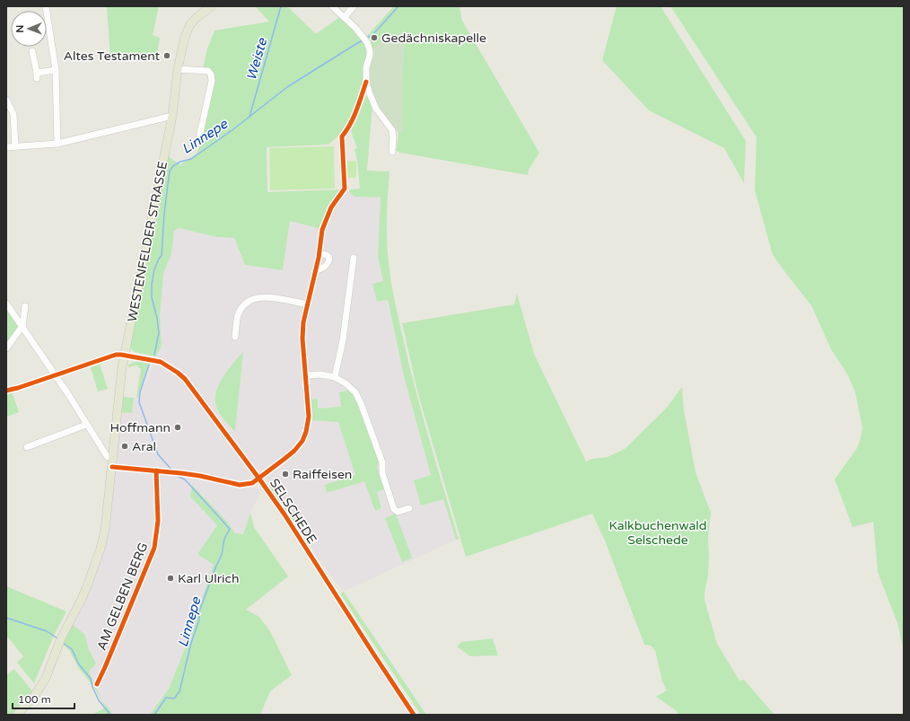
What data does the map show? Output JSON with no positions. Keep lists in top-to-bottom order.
{
  "streets": {
    "main road": ["WESTENFELDER STRASSE"],
    "street": ["SELSCHEDE", "AM GELBEN BERG"]
  },
  "crossings": [
    ["WESTENFELDER STRASSE", "SELSCHEDE"]
  ],
  "water": ["Weiste", "Linnepe"],
  "parks": ["Kalkbuchenwald Selschede"],
  "places": [
    "Gedächniskapelle",
    "Altes Testament",
    "Hoffmann",
    "Aral",
    "Raiffeisen",
    "Karl Ulrich"
  ],
  "scale_bar": "100 m",
  "north": "left"
}
